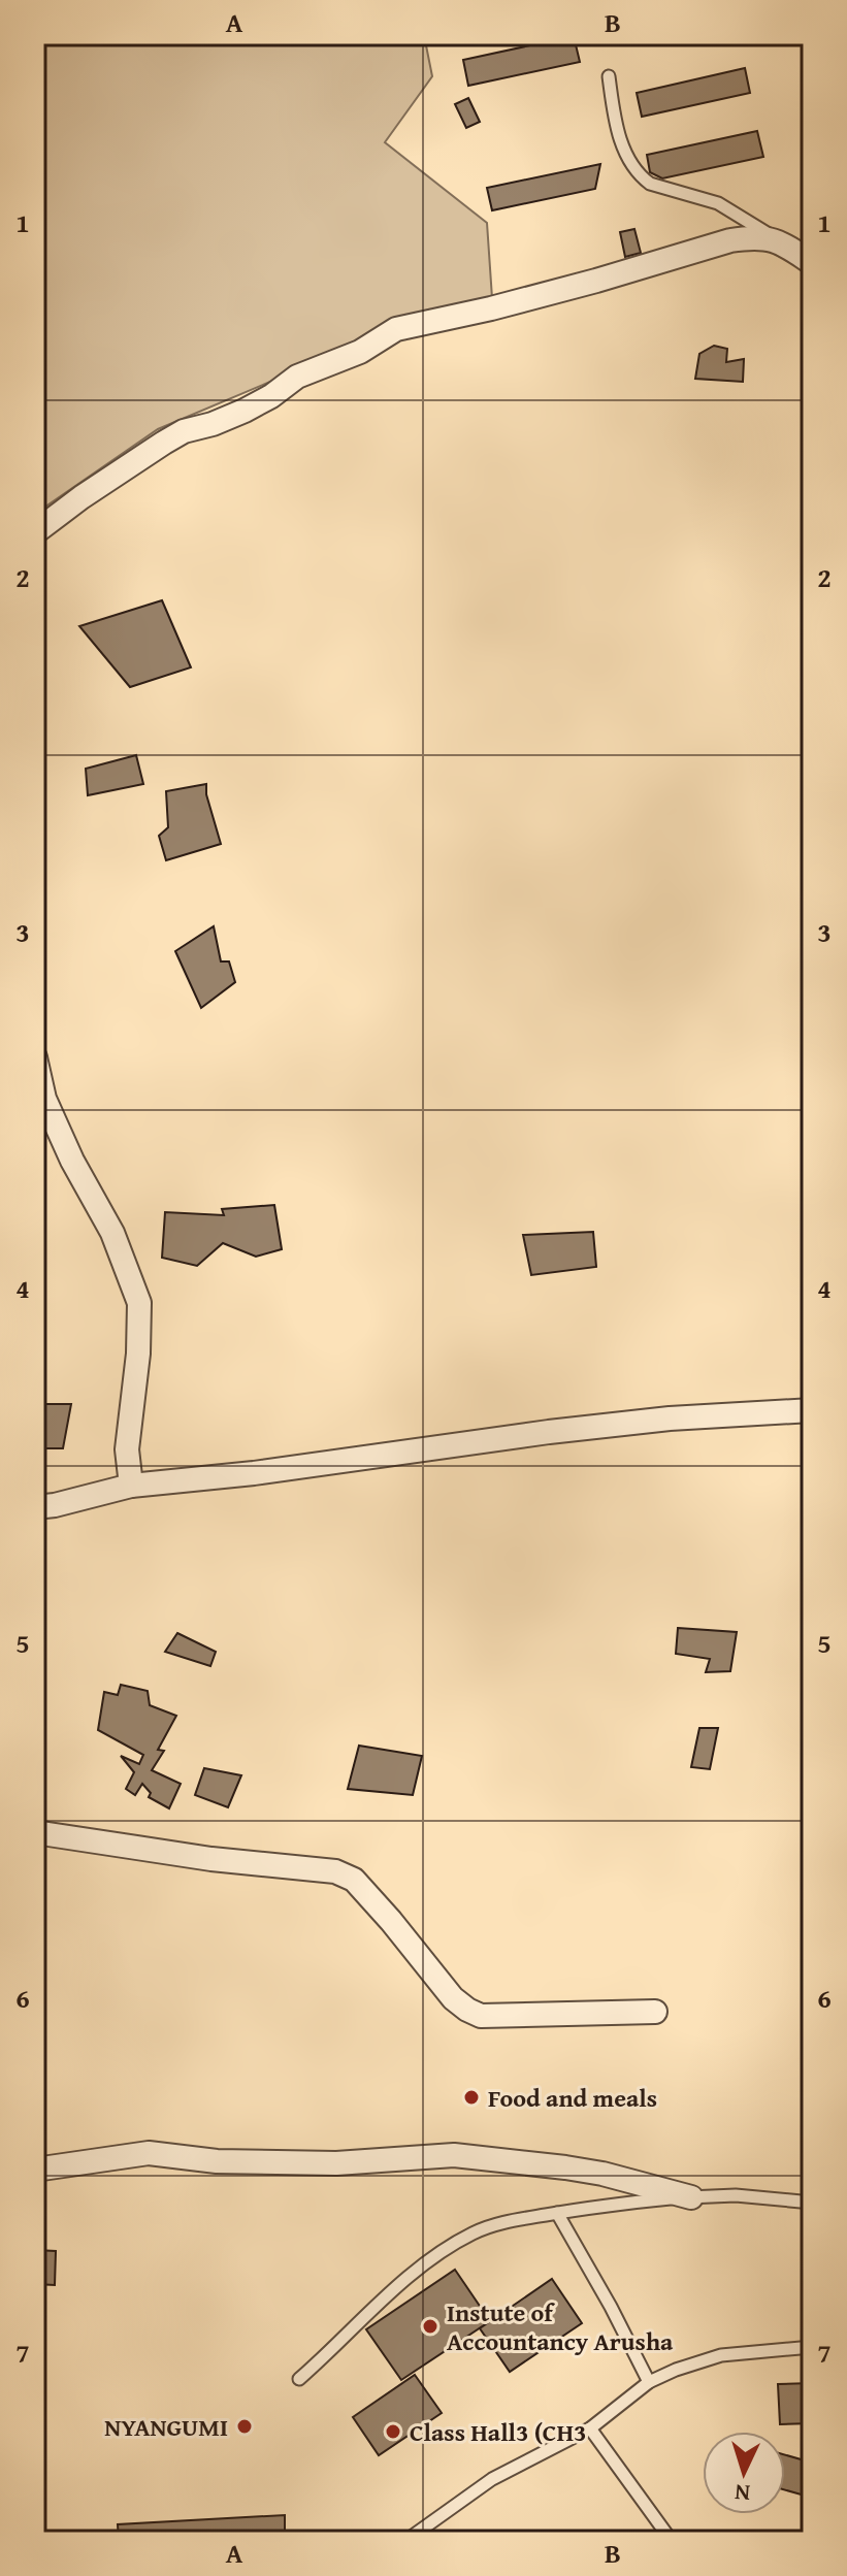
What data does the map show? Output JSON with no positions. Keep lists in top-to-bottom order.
{
  "places": [
    "Food and meals",
    "Instute of Accountancy Arusha",
    "NYANGUMI",
    "Class Hall3 (CH3"
  ],
  "north": "bottom",
  "grid": {
    "columns": ["A", "B"],
    "rows": [
      "1",
      "2",
      "3",
      "4",
      "5",
      "6",
      "7"
    ]
  }
}
